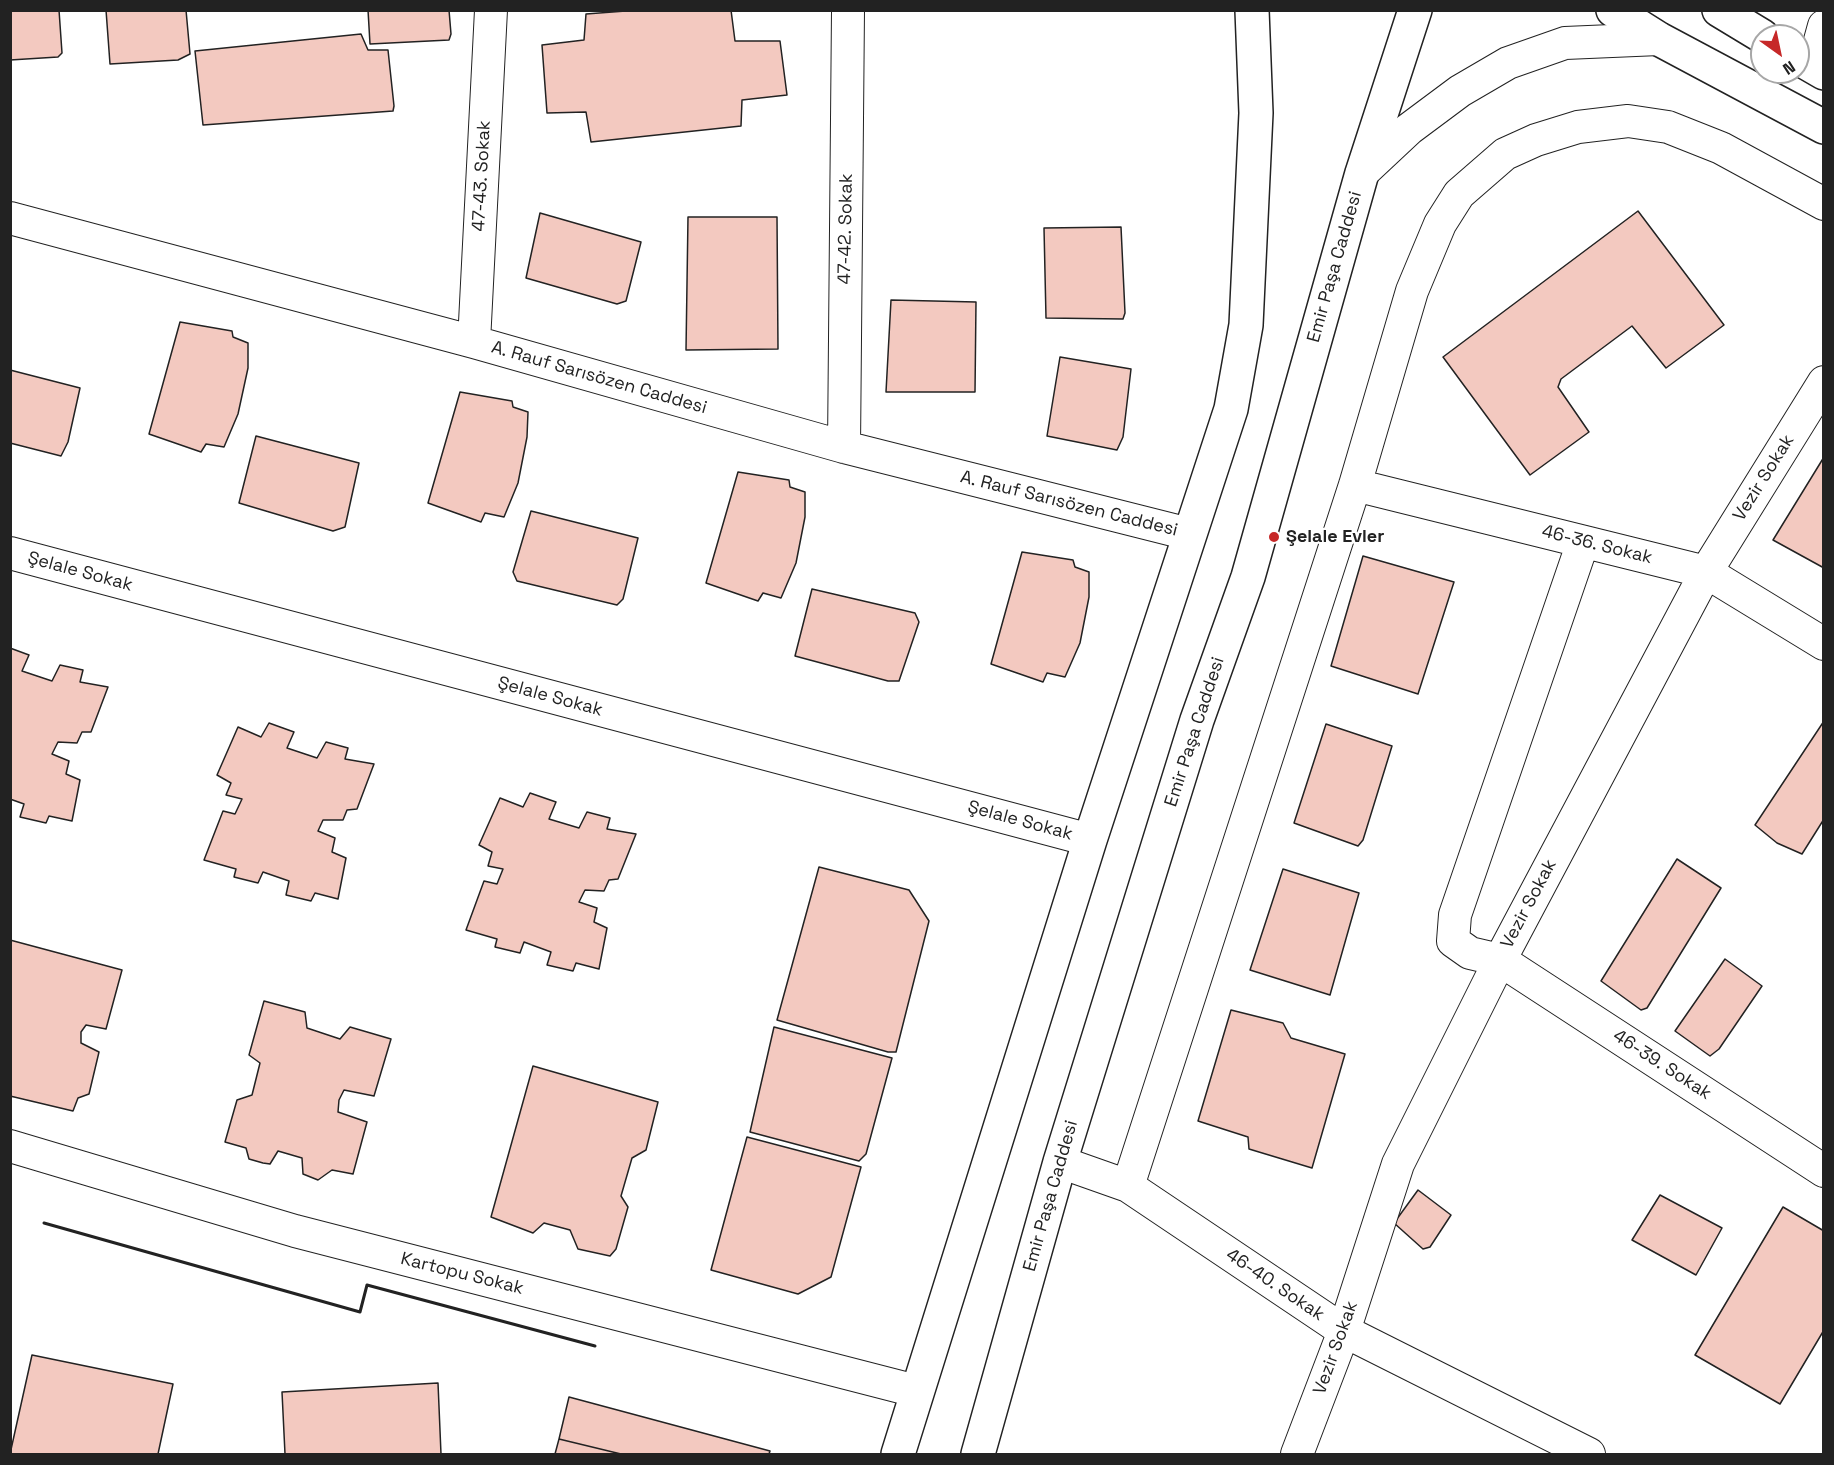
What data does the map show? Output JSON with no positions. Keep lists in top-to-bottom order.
{
  "streets": {
    "main road": ["Emir Paşa Caddesi"],
    "street": [
      "47-43. Sokak",
      "47-42. Sokak",
      "A. Rauf Sarısözen Caddesi",
      "Vezir Sokak",
      "46-36. Sokak",
      "Şelale Sokak",
      "46-39. Sokak",
      "Kartopu Sokak",
      "46-40. Sokak"
    ]
  },
  "crossings": [
    ["47-43. Sokak", "A. Rauf Sarısözen Caddesi"],
    ["47-42. Sokak", "A. Rauf Sarısözen Caddesi"],
    ["Emir Paşa Caddesi", "46-40. Sokak"],
    ["Vezir Sokak", "46-36. Sokak"],
    ["Vezir Sokak", "46-39. Sokak"],
    ["Vezir Sokak", "46-40. Sokak"],
    ["46-36. Sokak", "46-39. Sokak"]
  ],
  "places": ["Şelale Evler"],
  "north": "bottom right"
}
